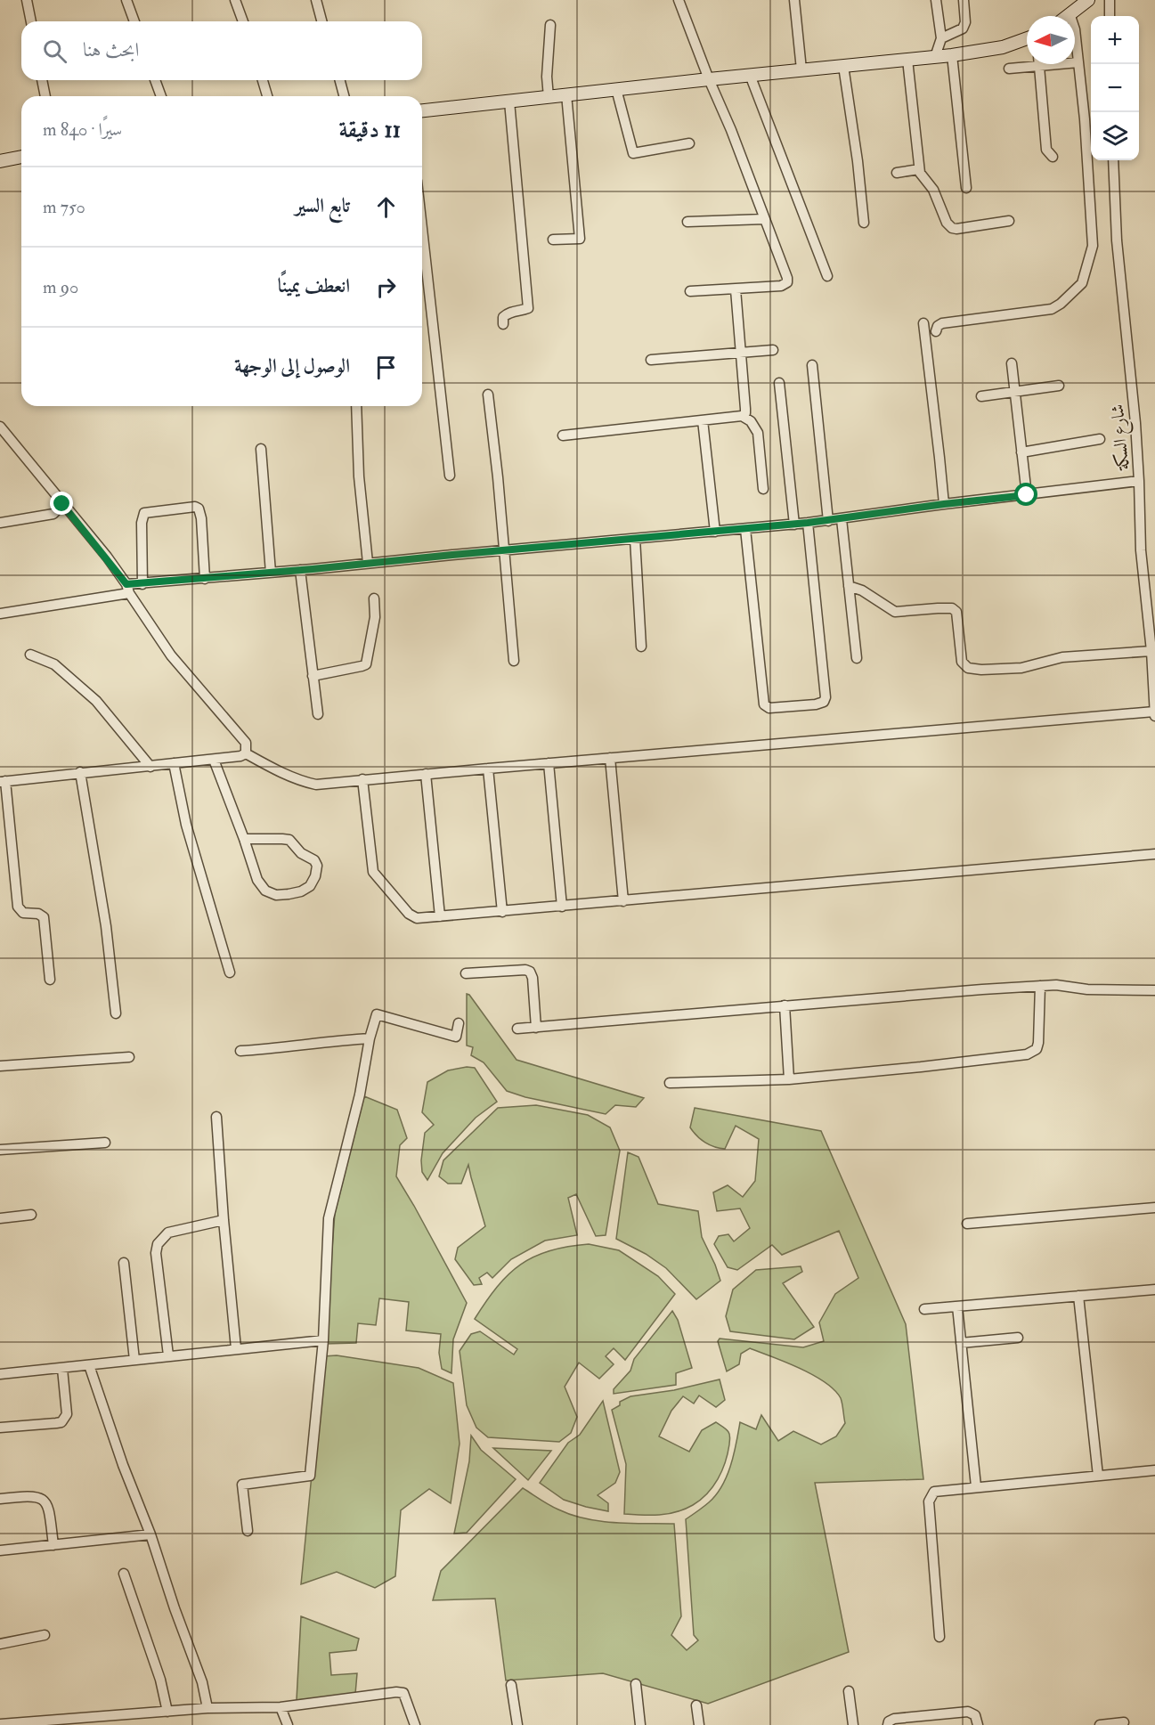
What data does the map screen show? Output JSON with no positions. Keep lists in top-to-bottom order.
{
  "streets": {
    "street": ["شارع السكة"]
  },
  "north": "left",
  "page": {
    "map_buttons": ["+", "−"],
    "search": "ابحث هنا",
    "heading": ["11 دقيقة", "سيرًا · 840 m"],
    "list": [
      ["تابع السير", "750 m"],
      ["انعطف يمينًا", "90 m"],
      "الوصول إلى الوجهة"
    ]
  }
}
